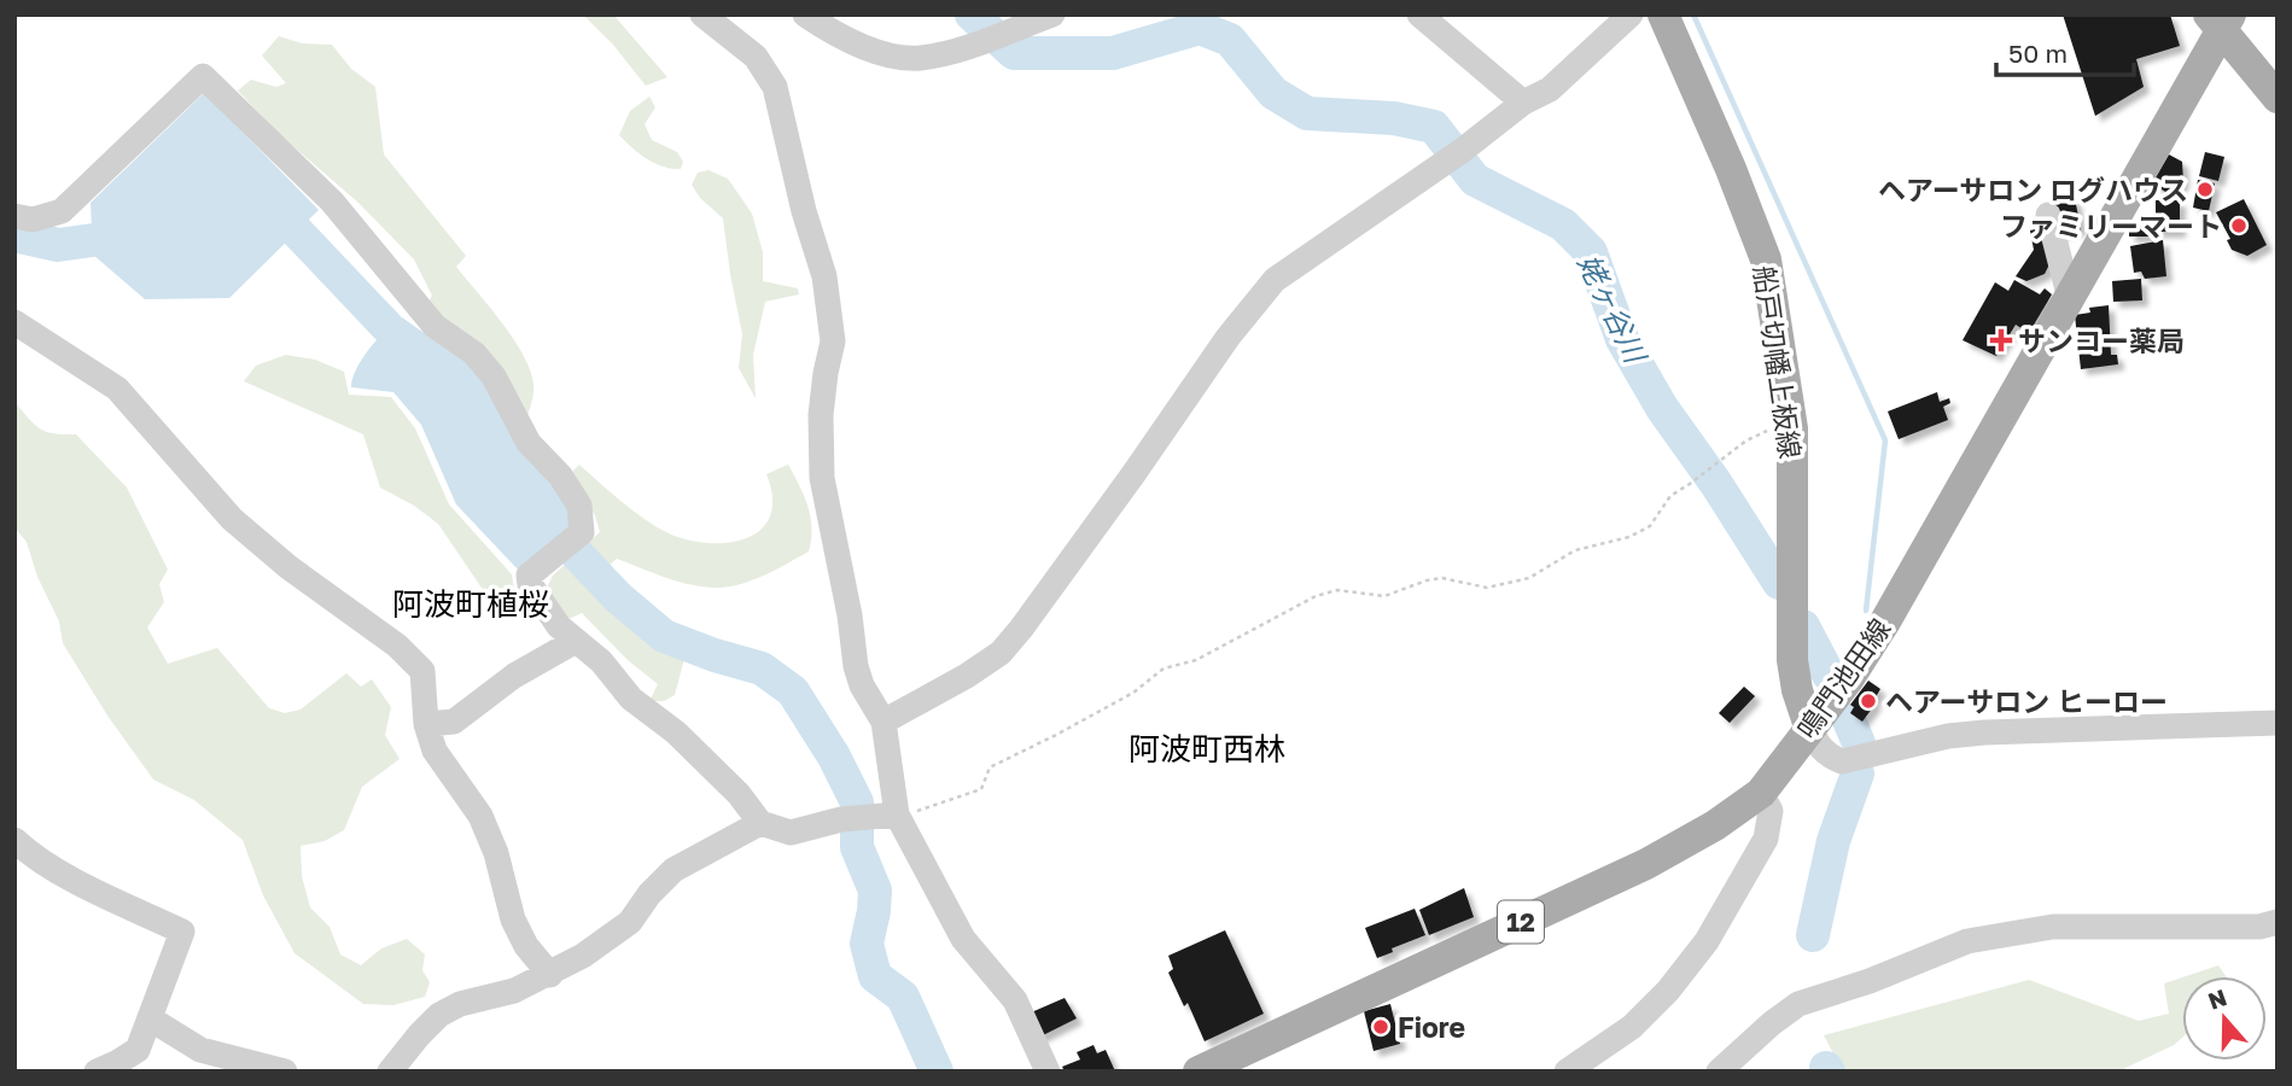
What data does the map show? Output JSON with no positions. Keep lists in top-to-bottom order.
{
  "streets": {
    "main road": ["船戸切幡上板線", "鳴門池田線", "12"]
  },
  "crossings": [
    ["船戸切幡上板線", "鳴門池田線"]
  ],
  "districts": ["阿波町植桜", "阿波町西林"],
  "water": ["姥ヶ谷川"],
  "places": {
    "other": [
      "ヘアーサロン ログハウス",
      "ファミリーマート",
      "ヘアーサロン ヒーロー",
      "Fiore"
    ],
    "health": ["サンコー薬局"]
  },
  "scale_bar": "50 m",
  "north": "top"
}
